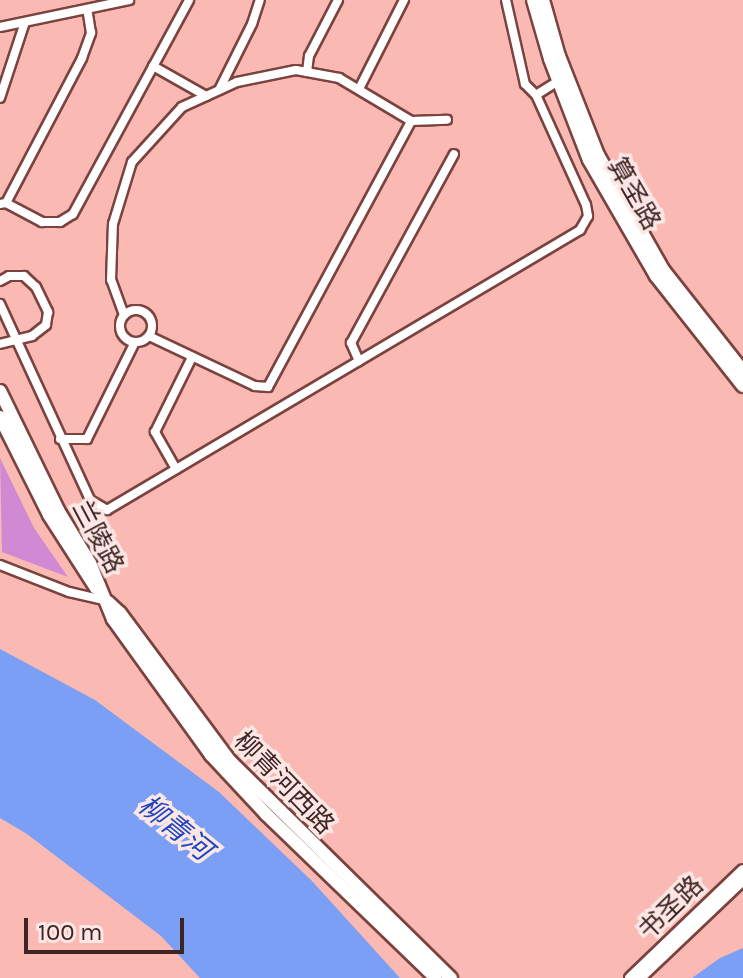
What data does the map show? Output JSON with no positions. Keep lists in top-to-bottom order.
{
  "streets": {
    "main road": ["算圣路", "兰陵路", "柳青河西路"],
    "street": ["书圣路"]
  },
  "crossings": [
    ["兰陵路", "柳青河西路"]
  ],
  "water": ["柳青河"],
  "scale_bar": "100 m"
}
